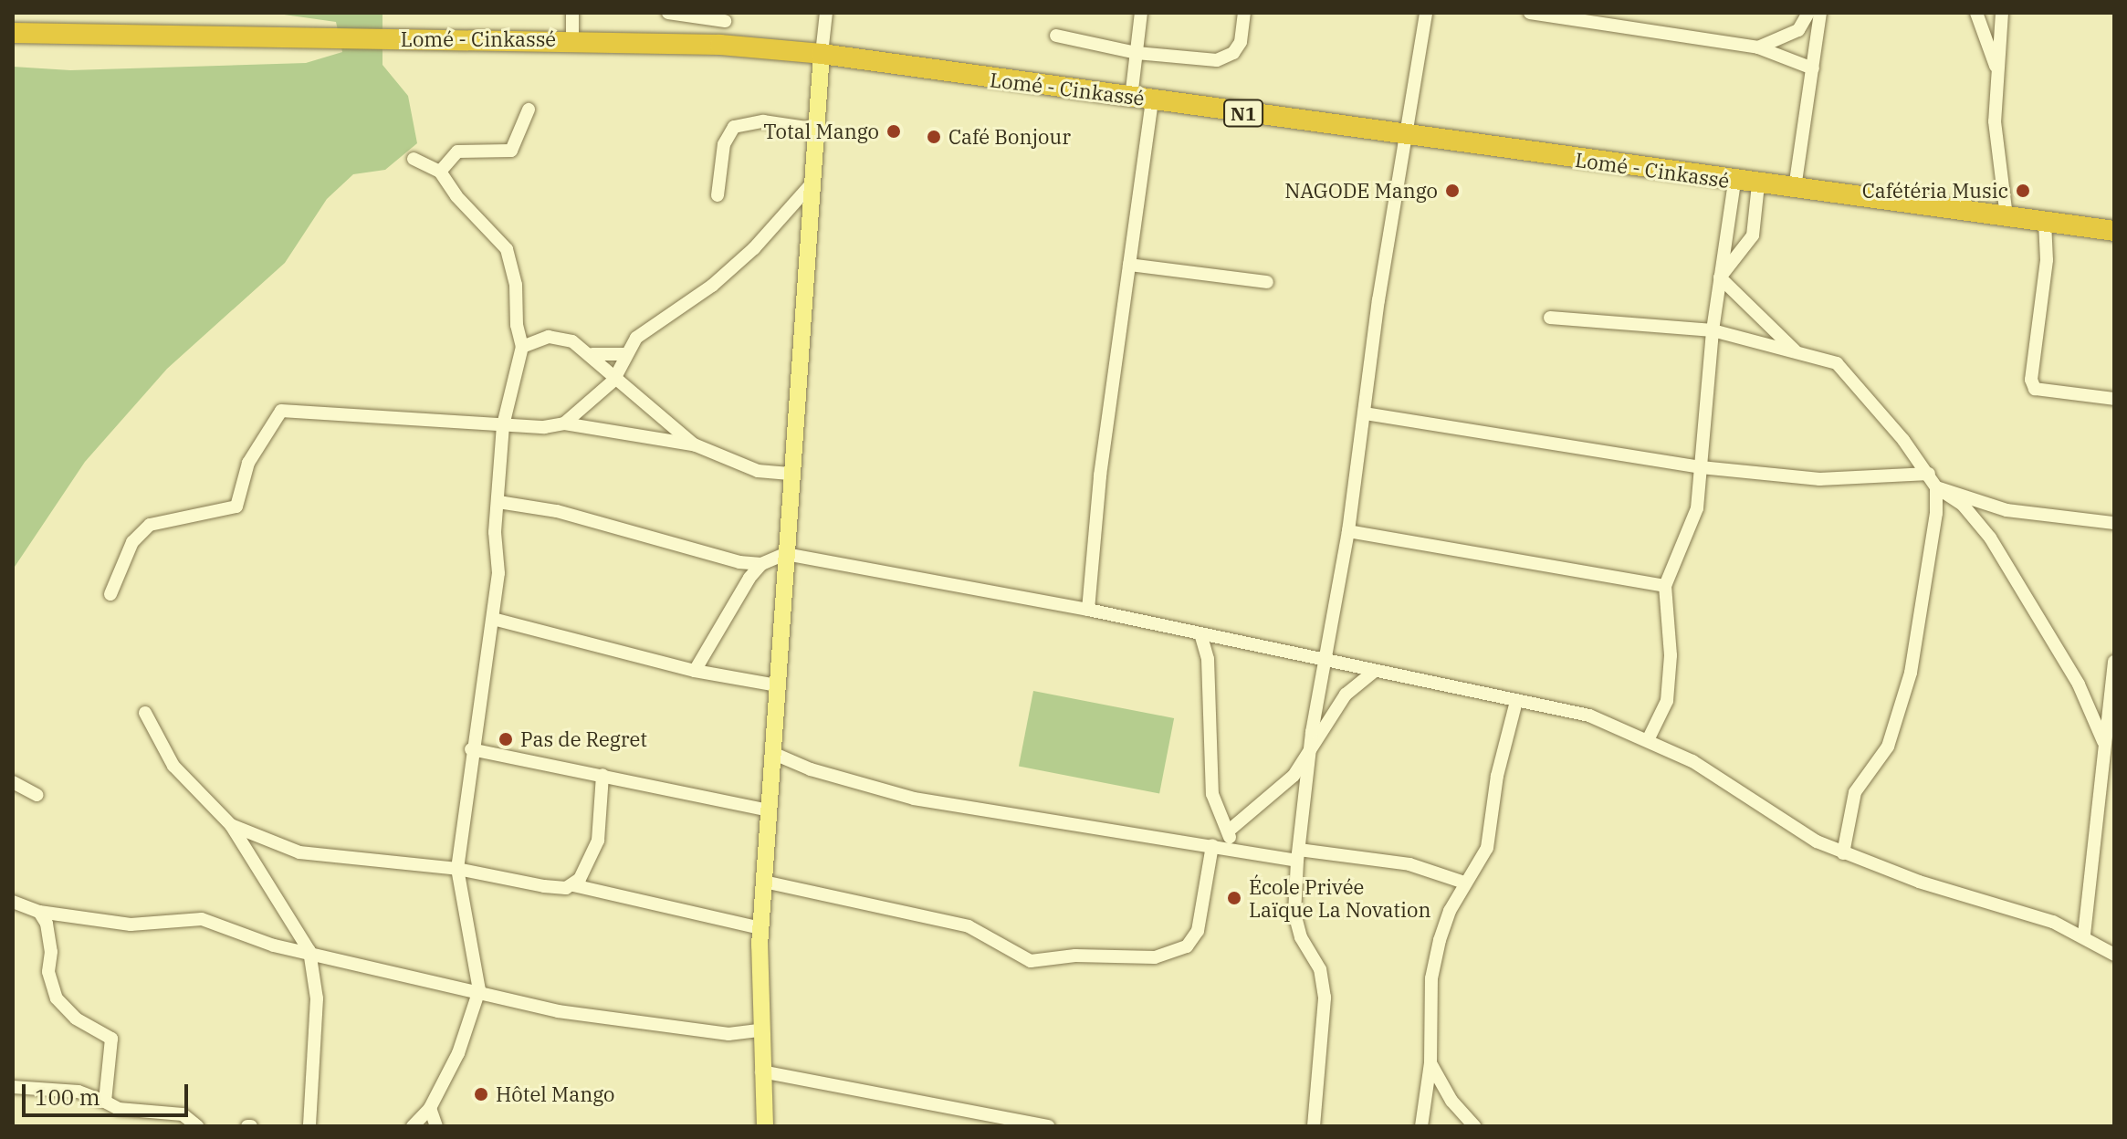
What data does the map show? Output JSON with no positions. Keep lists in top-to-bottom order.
{
  "streets": {
    "highway": ["Lomé - Cinkassé", "N1"]
  },
  "places": [
    "Total Mango",
    "Café Bonjour",
    "NAGODE Mango",
    "Cafétéria Music",
    "Pas de Regret",
    "École Privée Laïque La Novation",
    "Hôtel Mango"
  ],
  "scale_bar": "100 m"
}
